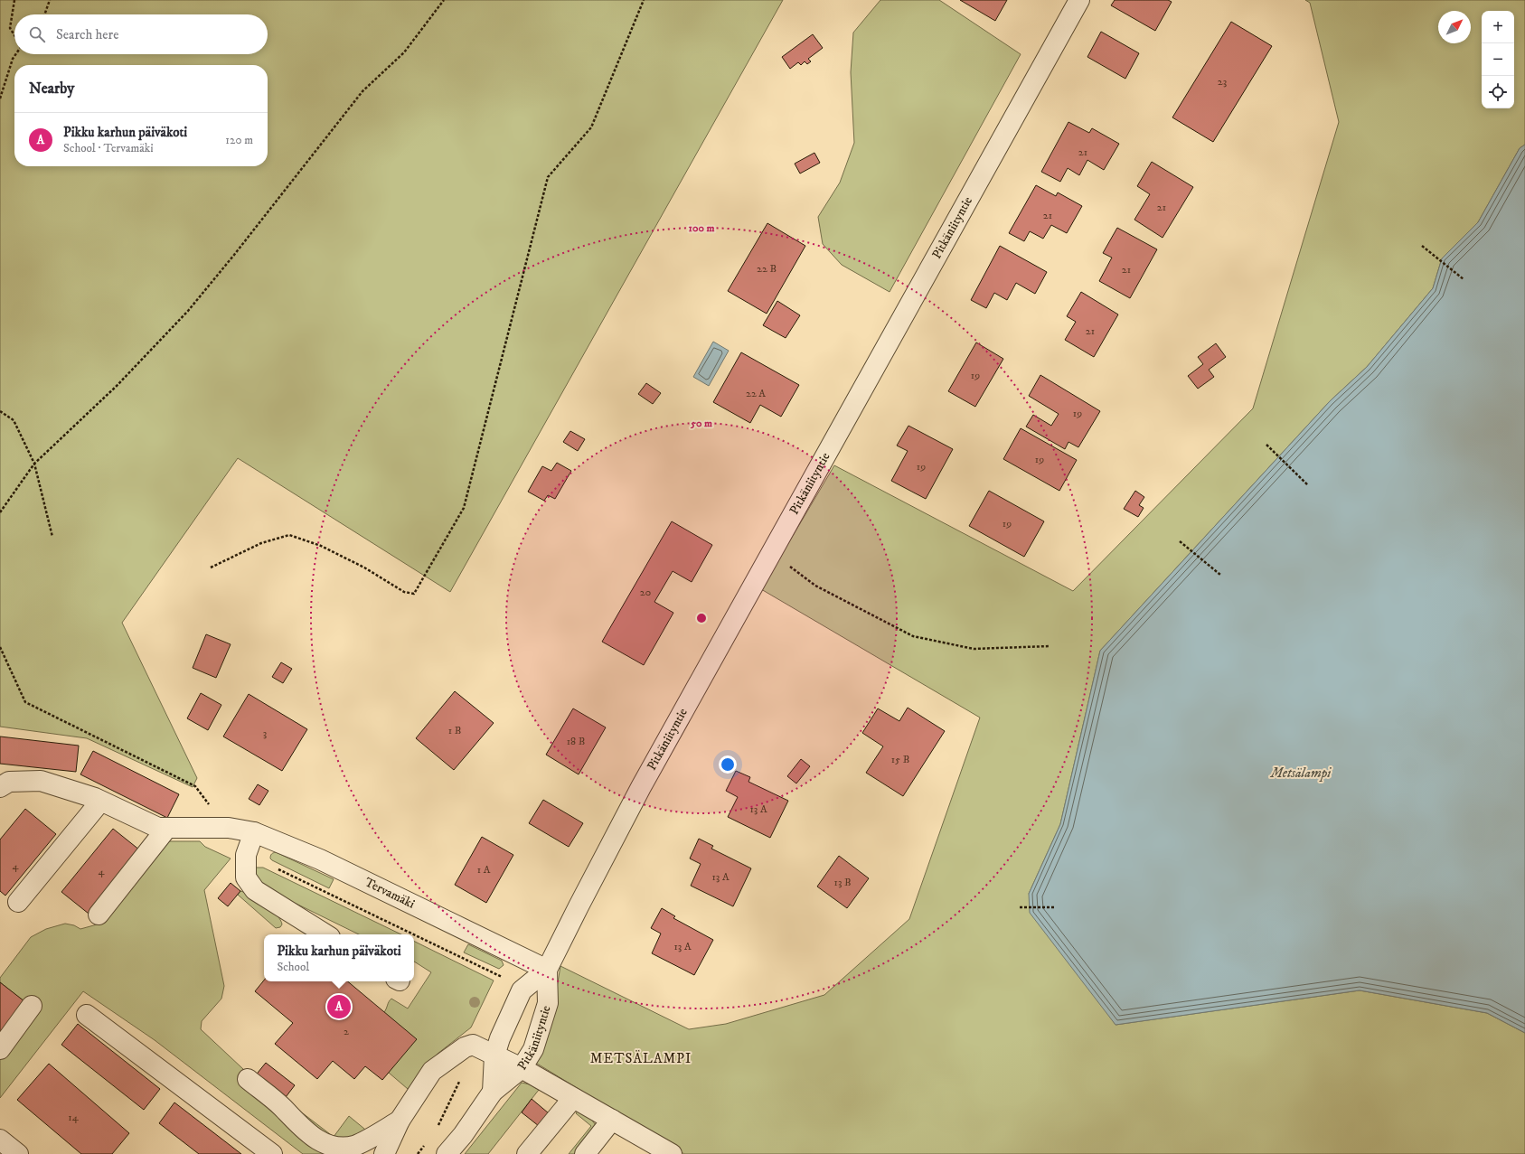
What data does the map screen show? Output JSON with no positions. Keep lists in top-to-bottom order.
{
  "streets": {
    "street": ["Pitkäniityntie", "Tervamäki"]
  },
  "crossings": [
    ["Pitkäniityntie", "Tervamäki"]
  ],
  "districts": ["METSÄLAMPI"],
  "water": ["Metsälampi"],
  "house_numbers": [
    "23",
    "21",
    "21",
    "21",
    "22 B",
    "21",
    "21",
    "19",
    "22 A",
    "19",
    "19",
    "19",
    "19",
    "20",
    "1 B",
    "3",
    "18 B",
    "15 B",
    "13 A",
    "4",
    "1 A",
    "4",
    "13 A",
    "13 B",
    "13 A",
    "2",
    "14"
  ],
  "north": "top right",
  "page": {
    "map_buttons": ["+", "−"],
    "search": "Search here",
    "heading": "Nearby",
    "list": [
      {
        "mark": "A",
        "name": "Pikku karhun päiväkoti",
        "note": "School · Tervamäki",
        "value": "120 m"
      }
    ],
    "popup": ["Pikku karhun päiväkoti", "School"],
    "pins": "A"
  },
  "rings": ["100 m", "50 m"]
}
